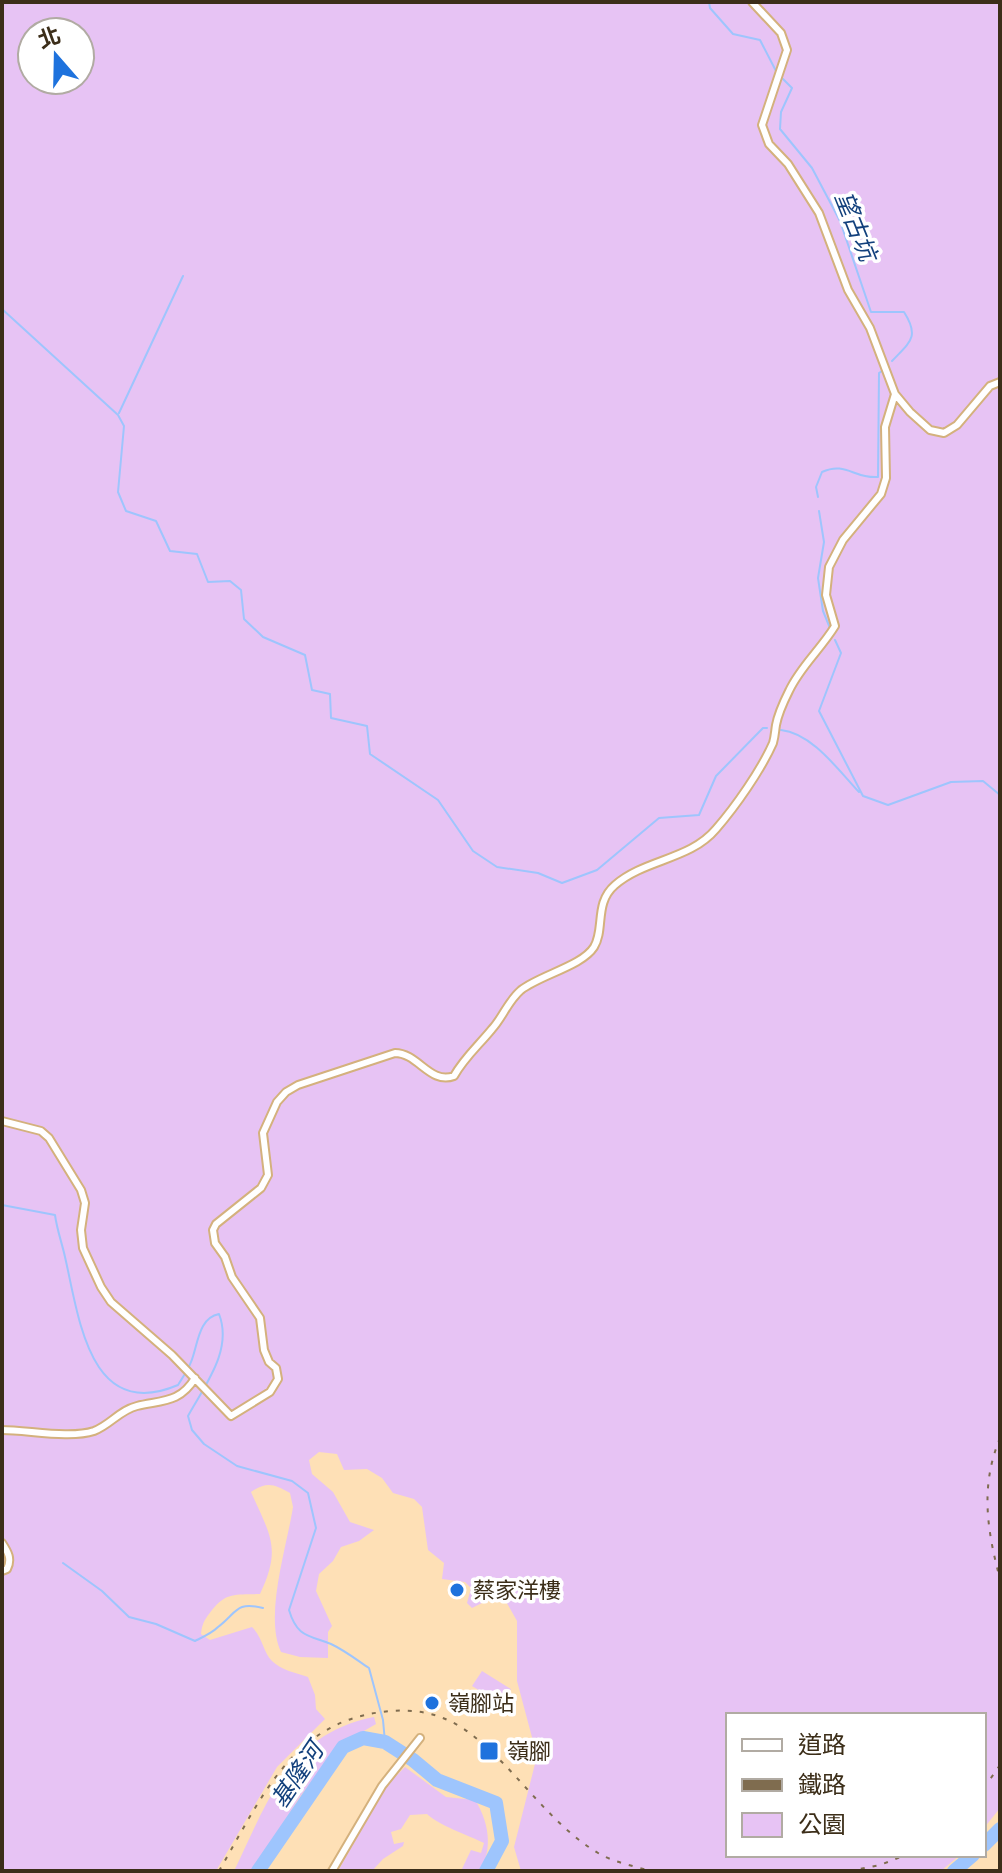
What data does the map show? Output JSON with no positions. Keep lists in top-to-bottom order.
{
  "water": ["望古坑", "基隆河"],
  "places": {
    "other": ["蔡家洋樓", "嶺腳站"],
    "transit": ["嶺腳"]
  },
  "legend": ["道路", "鐵路", "公園"],
  "north": "top"
}
